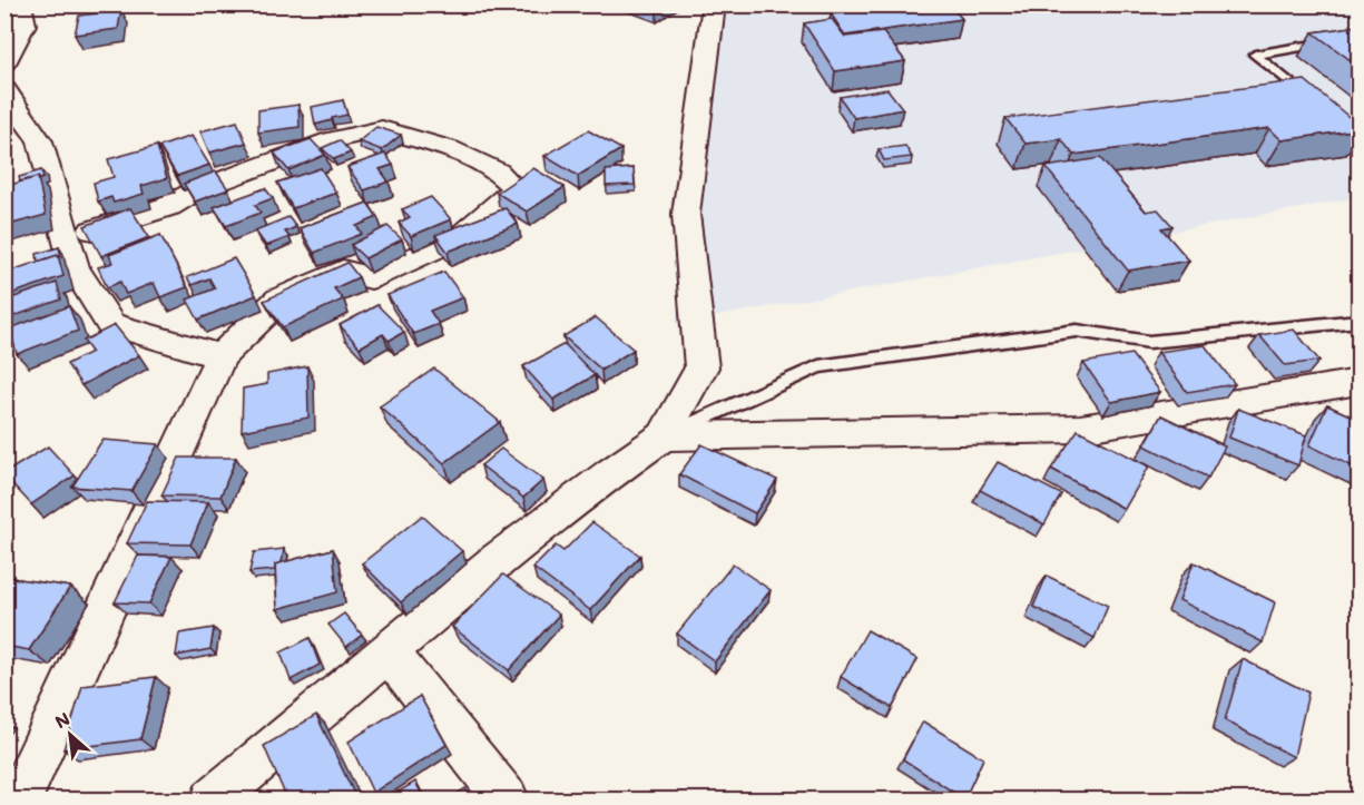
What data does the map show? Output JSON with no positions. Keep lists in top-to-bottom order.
{
  "north": "top left"
}
